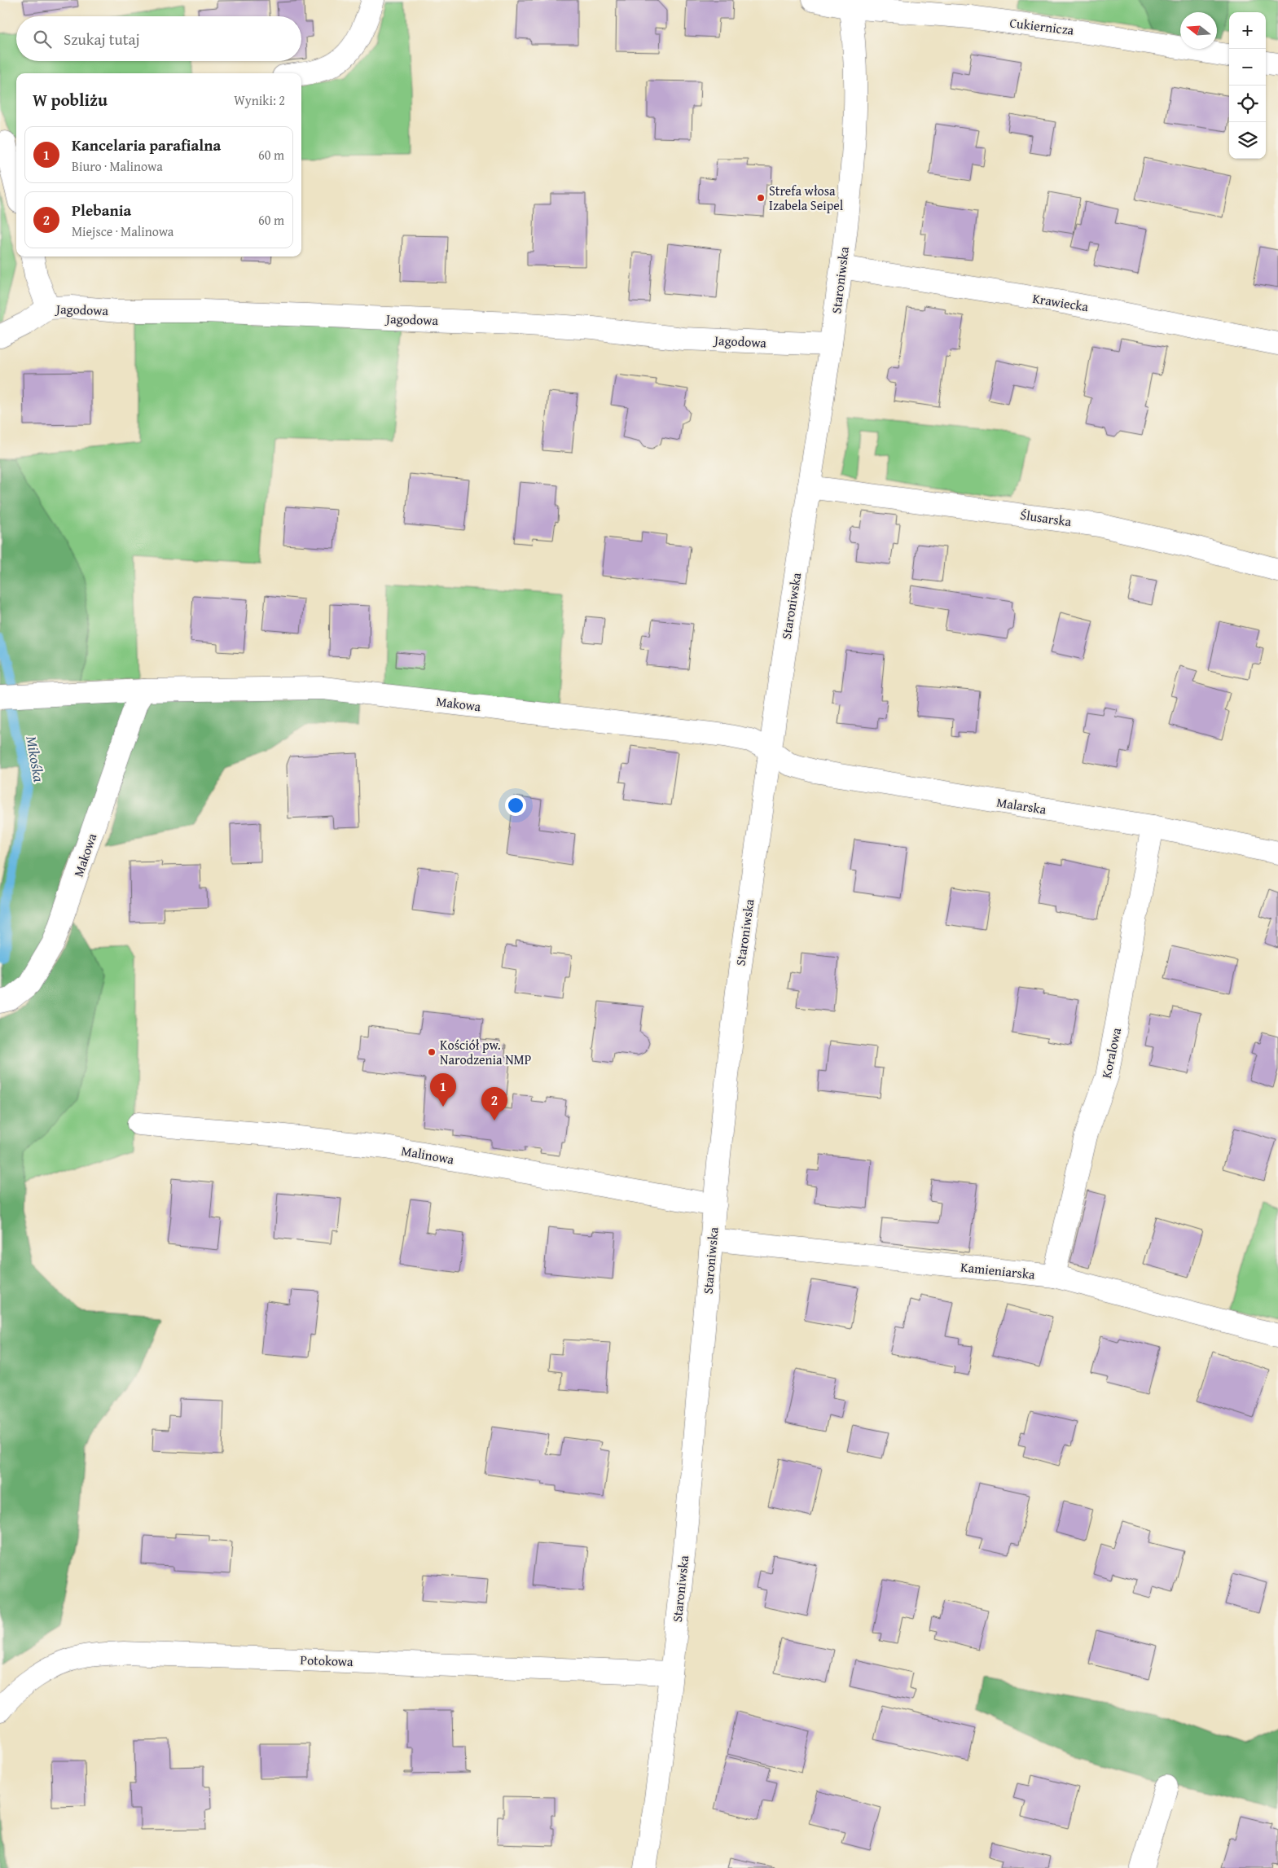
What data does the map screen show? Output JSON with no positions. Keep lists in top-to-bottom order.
{
  "streets": {
    "street": [
      "Cukiernicza",
      "Staroniwska",
      "Krawiecka",
      "Jagodowa",
      "Ślusarska",
      "Makowa",
      "Malarska",
      "Koralowa",
      "Malinowa",
      "Kamieniarska",
      "Potokowa"
    ]
  },
  "crossings": [
    ["Cukiernicza", "Staroniwska"],
    ["Staroniwska", "Krawiecka"],
    ["Staroniwska", "Jagodowa"],
    ["Staroniwska", "Ślusarska"],
    ["Staroniwska", "Makowa"],
    ["Staroniwska", "Malarska"],
    ["Staroniwska", "Malinowa"],
    ["Staroniwska", "Kamieniarska"],
    ["Staroniwska", "Potokowa"],
    ["Makowa", "Malarska"],
    ["Malarska", "Koralowa"],
    ["Koralowa", "Kamieniarska"]
  ],
  "water": ["Mikośka"],
  "places": ["Strefa włosa Izabela Seipel", "Kościół pw. Narodzenia NMP"],
  "north": "left",
  "page": {
    "map_buttons": ["+", "−"],
    "search": "Szukaj tutaj",
    "heading": ["W pobliżu", "Wyniki: 2"],
    "list": [
      {
        "mark": "1",
        "name": "Kancelaria parafialna",
        "note": "Biuro · Malinowa",
        "value": "60 m"
      },
      {
        "mark": "2",
        "name": "Plebania",
        "note": "Miejsce · Malinowa",
        "value": "60 m"
      }
    ],
    "pins": ["1", "2"]
  }
}
